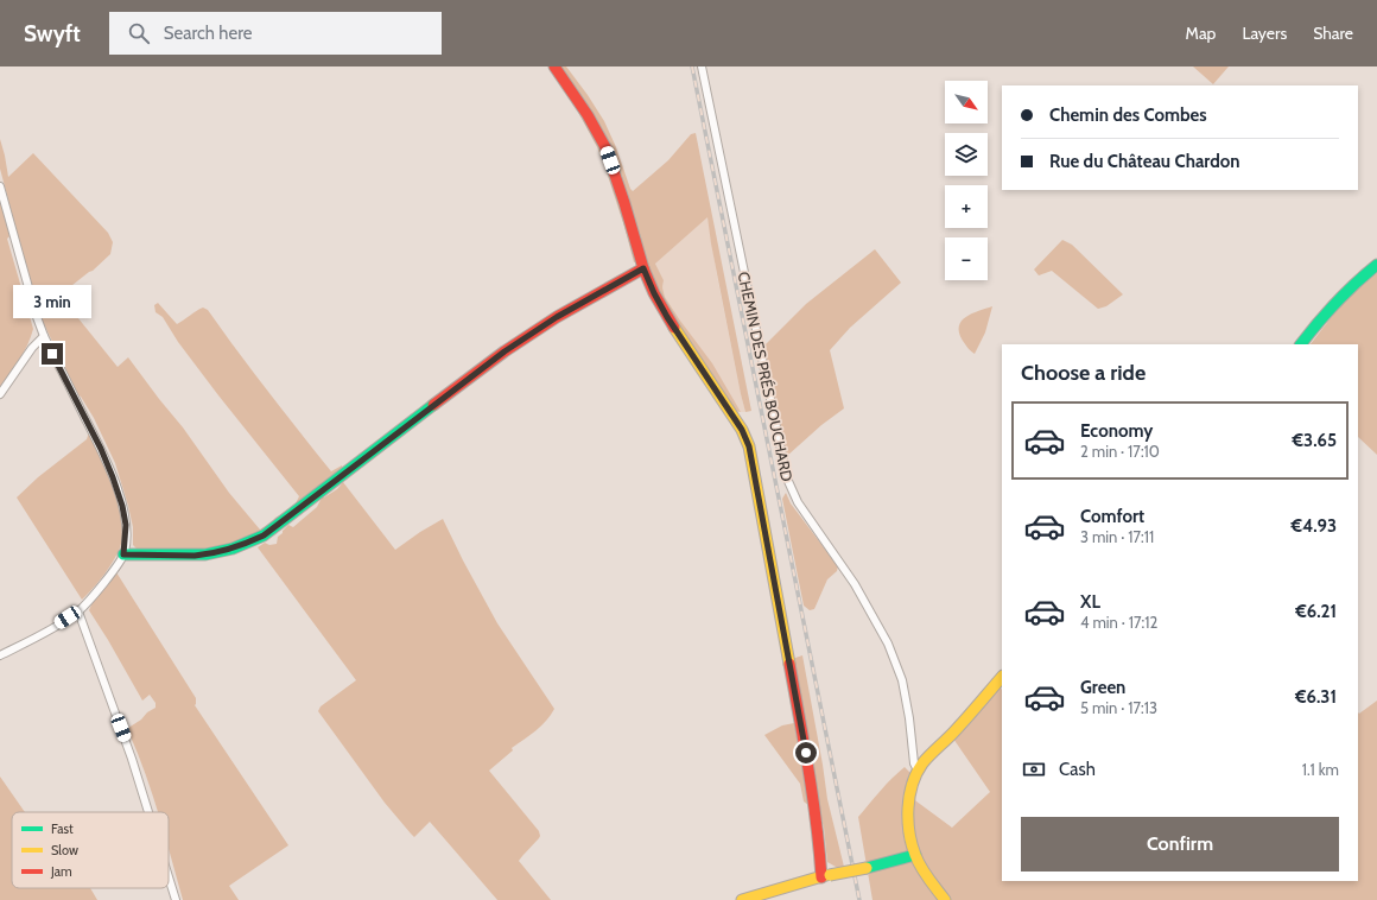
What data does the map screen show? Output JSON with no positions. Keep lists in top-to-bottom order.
{
  "streets": {
    "street": ["CHEMIN DES PRÉS BOUCHARD"]
  },
  "legend": ["Fast", "Slow", "Jam"],
  "north": "bottom right",
  "page": {
    "header": "Swyft",
    "search": "Search here",
    "nav": ["Map", "Layers", "Share"],
    "map_buttons": ["+", "−"],
    "banner": ["Chemin des Combes", "Rue du Château Chardon"],
    "bubble": "3 min",
    "heading": "Choose a ride",
    "list": [
      {
        "name": "Economy",
        "note": "2 min · 17:10",
        "value": "€3.65"
      },
      {
        "name": "Comfort",
        "note": "3 min · 17:11",
        "value": "€4.93"
      },
      {
        "name": "XL",
        "note": "4 min · 17:12",
        "value": "€6.21"
      },
      {
        "name": "Green",
        "note": "5 min · 17:13",
        "value": "€6.31"
      }
    ],
    "pay": ["Cash", "1.1 km"],
    "buttons": "Confirm"
  }
}
